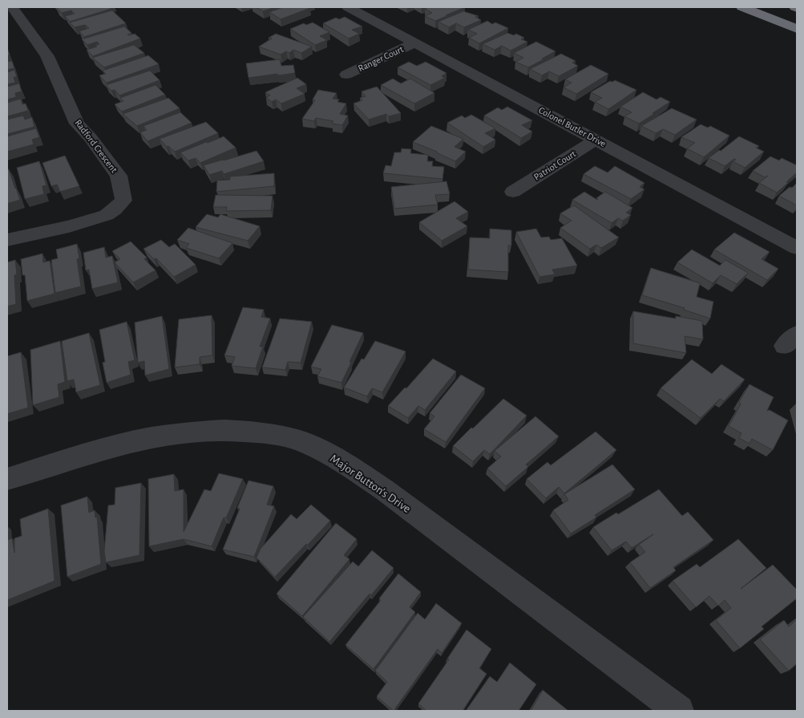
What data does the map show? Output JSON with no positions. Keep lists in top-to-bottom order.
{
  "streets": {
    "street": [
      "Ranger Court",
      "Colonel Butler Drive",
      "Radford Crescent",
      "Patriot Court",
      "Major Button's Drive"
    ]
  },
  "crossings": [
    ["Ranger Court", "Colonel Butler Drive"],
    ["Colonel Butler Drive", "Patriot Court"]
  ]
}
